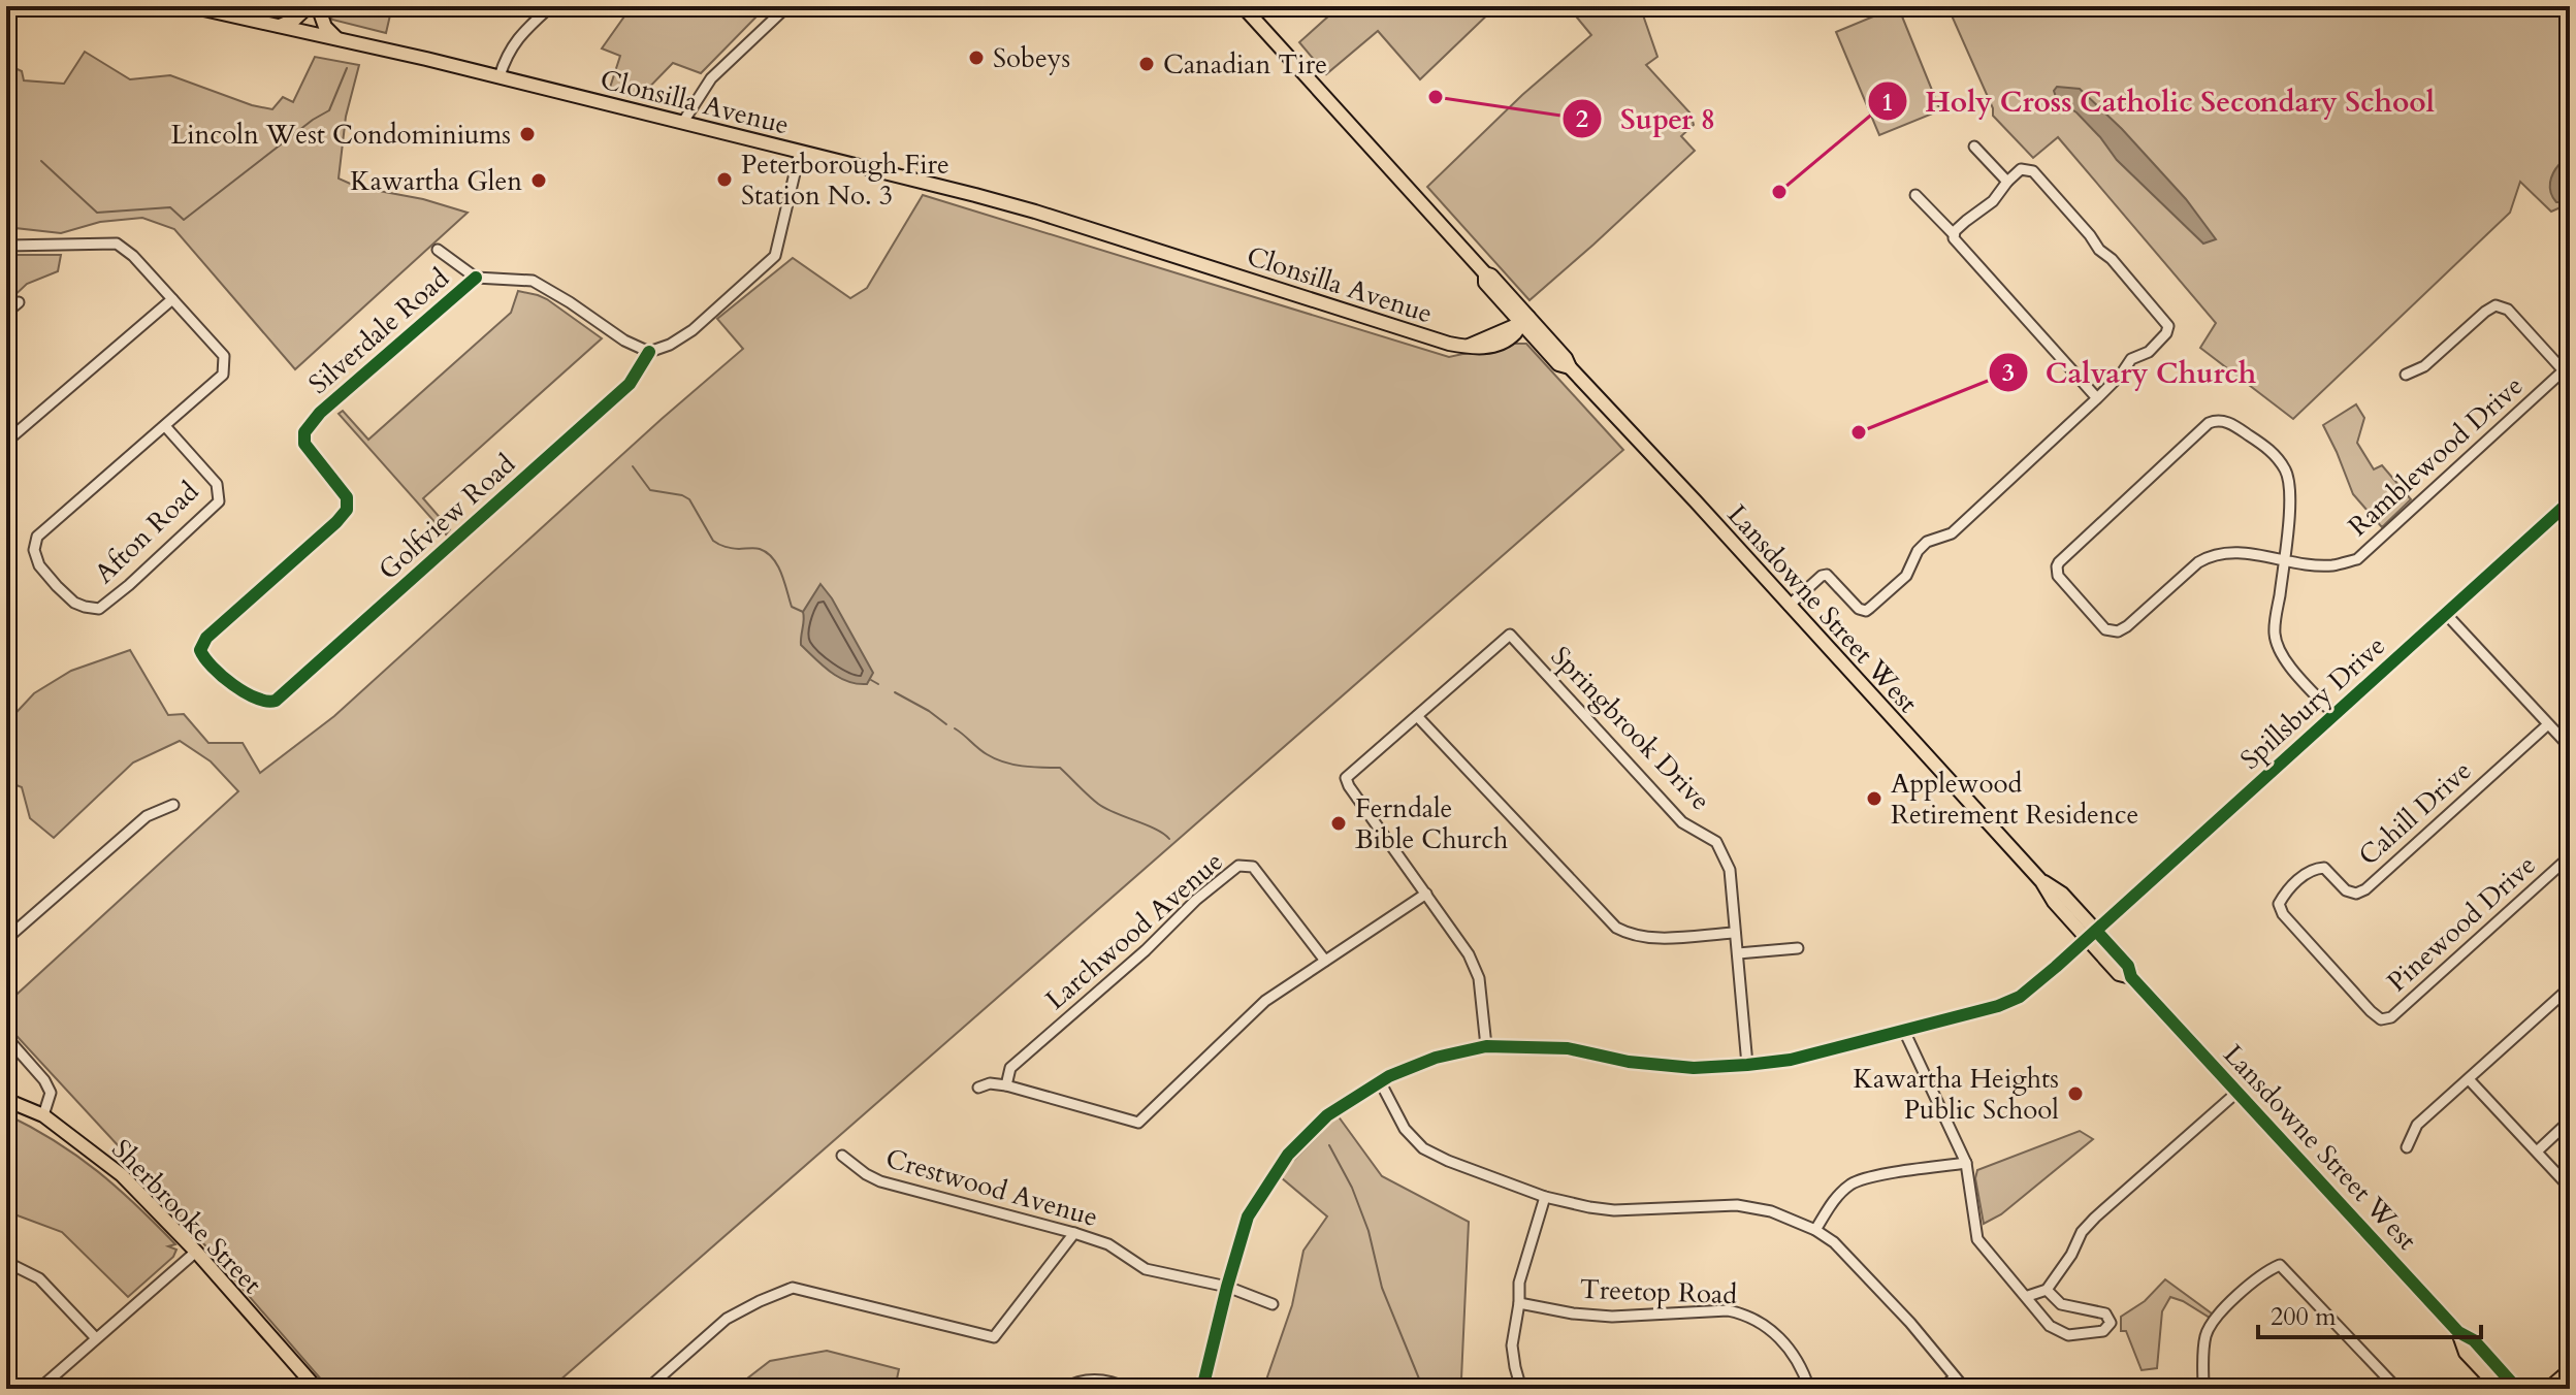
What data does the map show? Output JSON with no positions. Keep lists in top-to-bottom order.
{
  "streets": {
    "main road": ["Clonsilla Avenue", "Lansdowne Street West", "Sherbrooke Street"],
    "street": [
      "Silverdale Road",
      "Ramblewood Drive",
      "Golfview Road",
      "Afton Road",
      "Spillsbury Drive",
      "Springbrook Drive",
      "Cahill Drive",
      "Pinewood Drive",
      "Larchwood Avenue",
      "Crestwood Avenue",
      "Treetop Road"
    ]
  },
  "crossings": [
    ["Clonsilla Avenue", "Lansdowne Street West"],
    ["Silverdale Road", "Golfview Road"],
    ["Lansdowne Street West", "Spillsbury Drive"],
    ["Spillsbury Drive", "Springbrook Drive"],
    ["Spillsbury Drive", "Crestwood Avenue"],
    ["Cahill Drive", "Pinewood Drive"]
  ],
  "places": [
    "Sobeys",
    "Canadian Tire",
    "Super 8",
    "Lincoln West Condominiums",
    "Peterborough Fire Station No. 3",
    "Kawartha Glen",
    "Holy Cross Catholic Secondary School",
    "Calvary Church",
    "Applewood Retirement Residence",
    "Ferndale Bible Church",
    "Kawartha Heights Public School"
  ],
  "scale_bar": "200 m"
}
